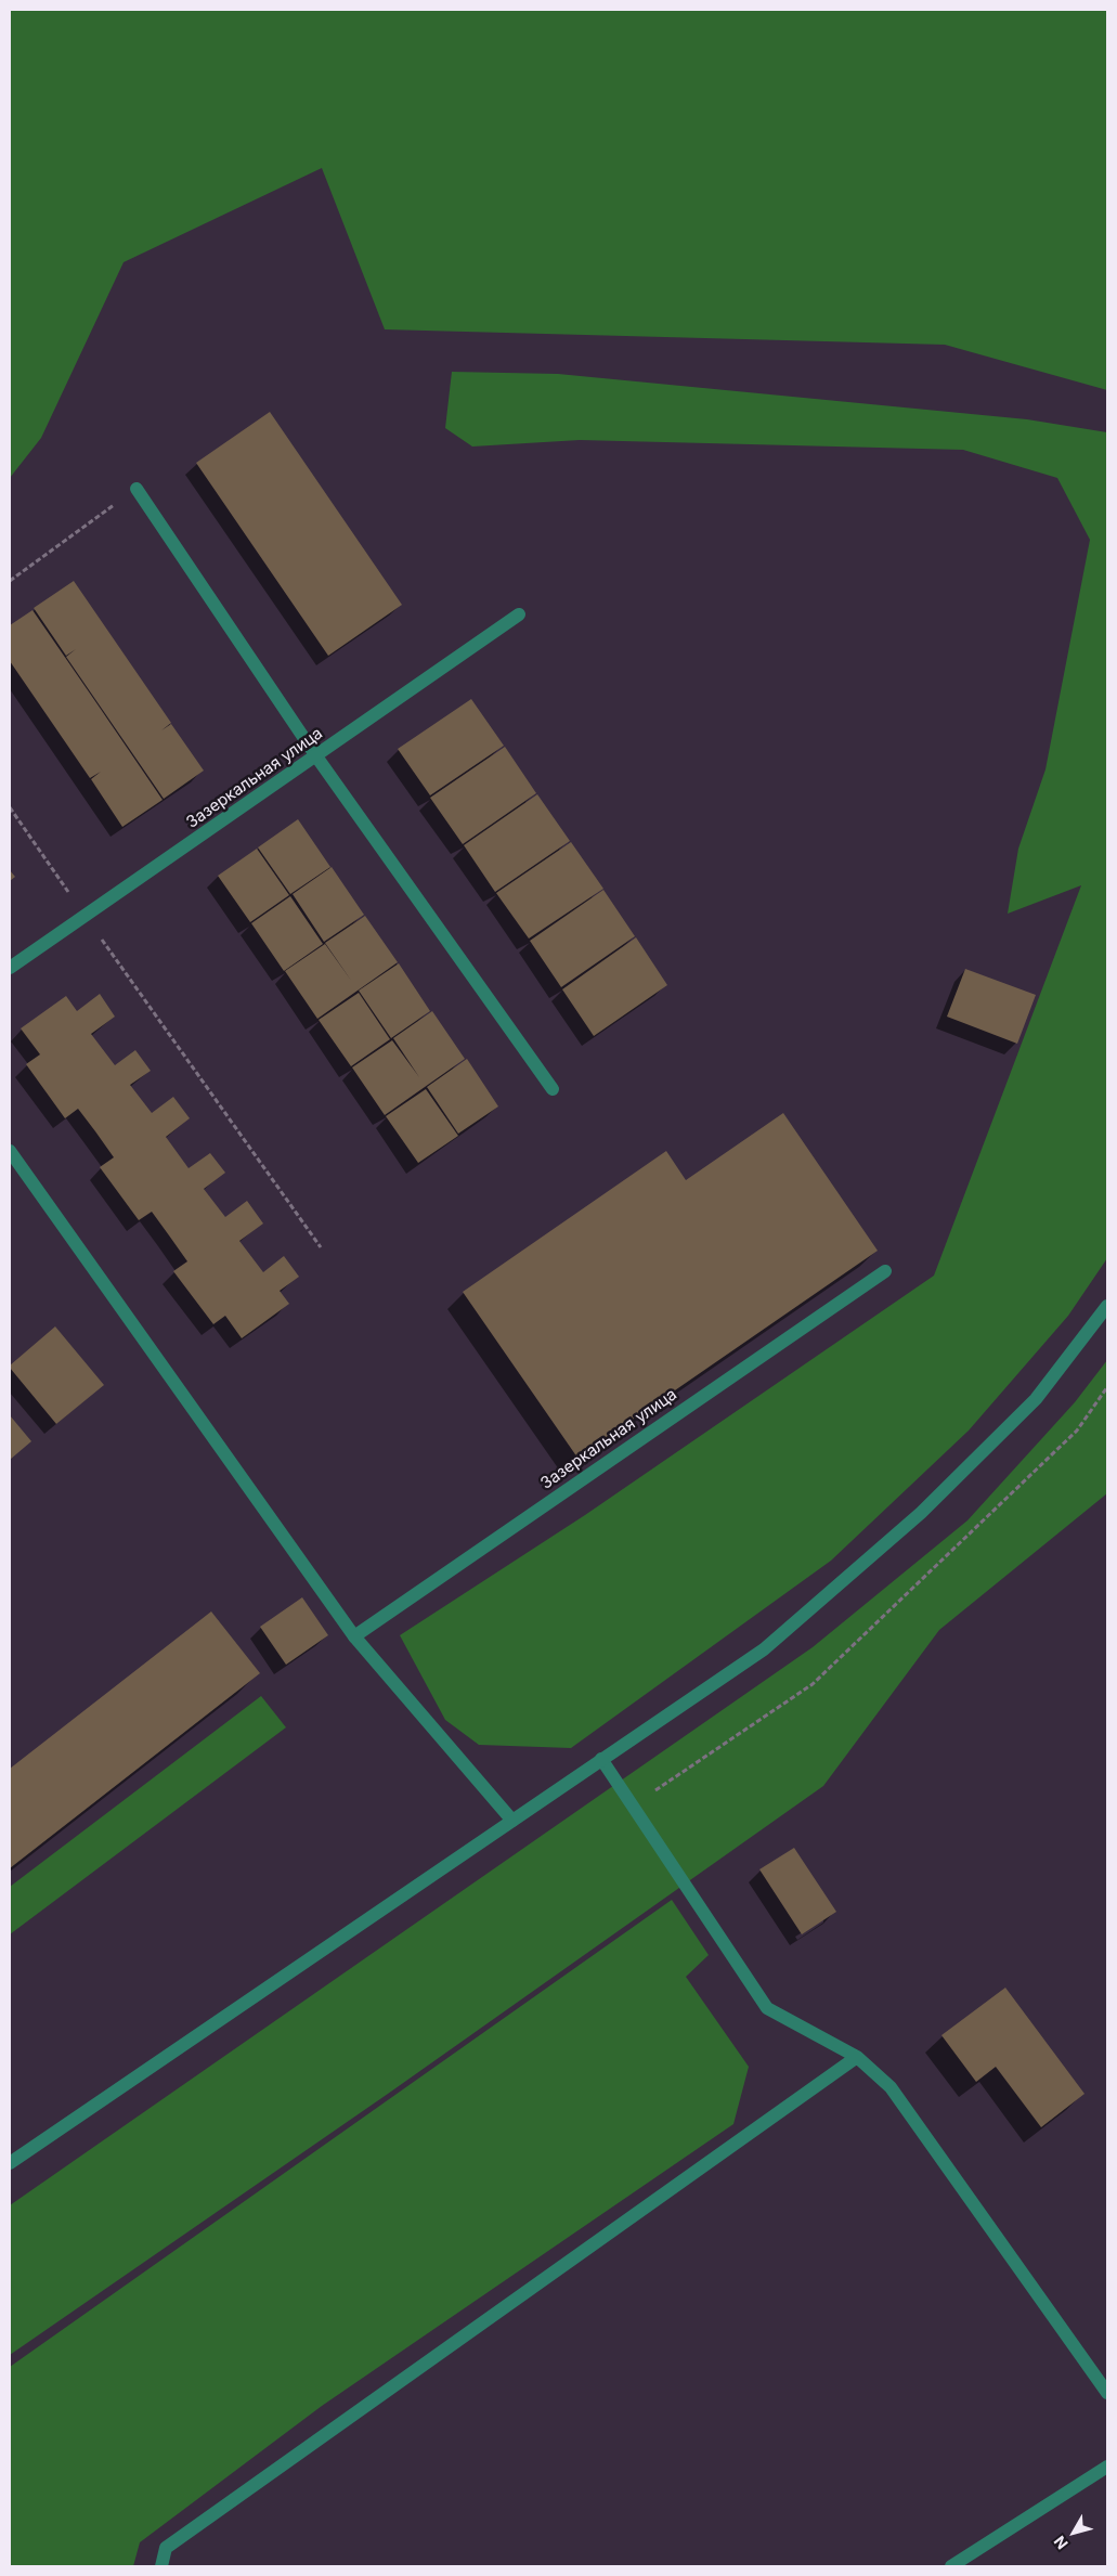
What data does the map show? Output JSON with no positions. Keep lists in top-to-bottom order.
{
  "streets": {
    "street": ["Зазеркальная улица"]
  },
  "north": "bottom left"
}
